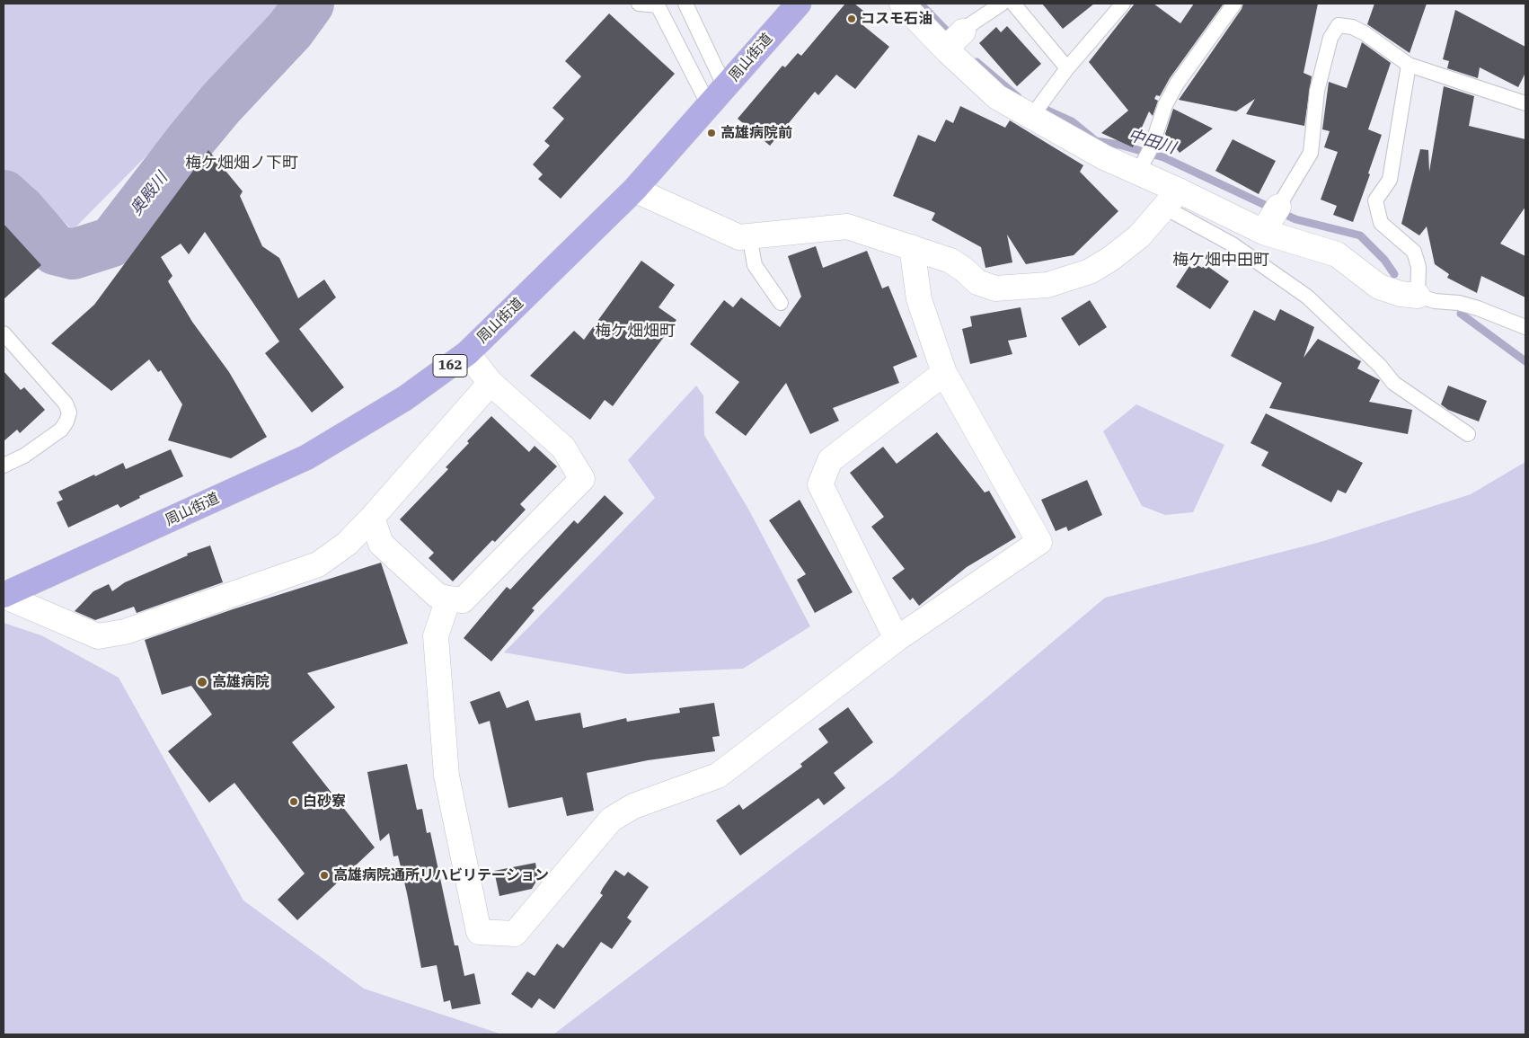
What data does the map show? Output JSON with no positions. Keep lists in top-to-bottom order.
{
  "streets": {
    "highway": ["周山街道", "162"]
  },
  "districts": ["梅ケ畑畑ノ下町", "梅ケ畑中田町", "梅ケ畑畑町"],
  "water": ["中田川", "奥殿川"],
  "places": [
    "コスモ石油",
    "高雄病院前",
    "高雄病院",
    "白砂寮",
    "高雄病院通所リハビリテーション"
  ]
}
